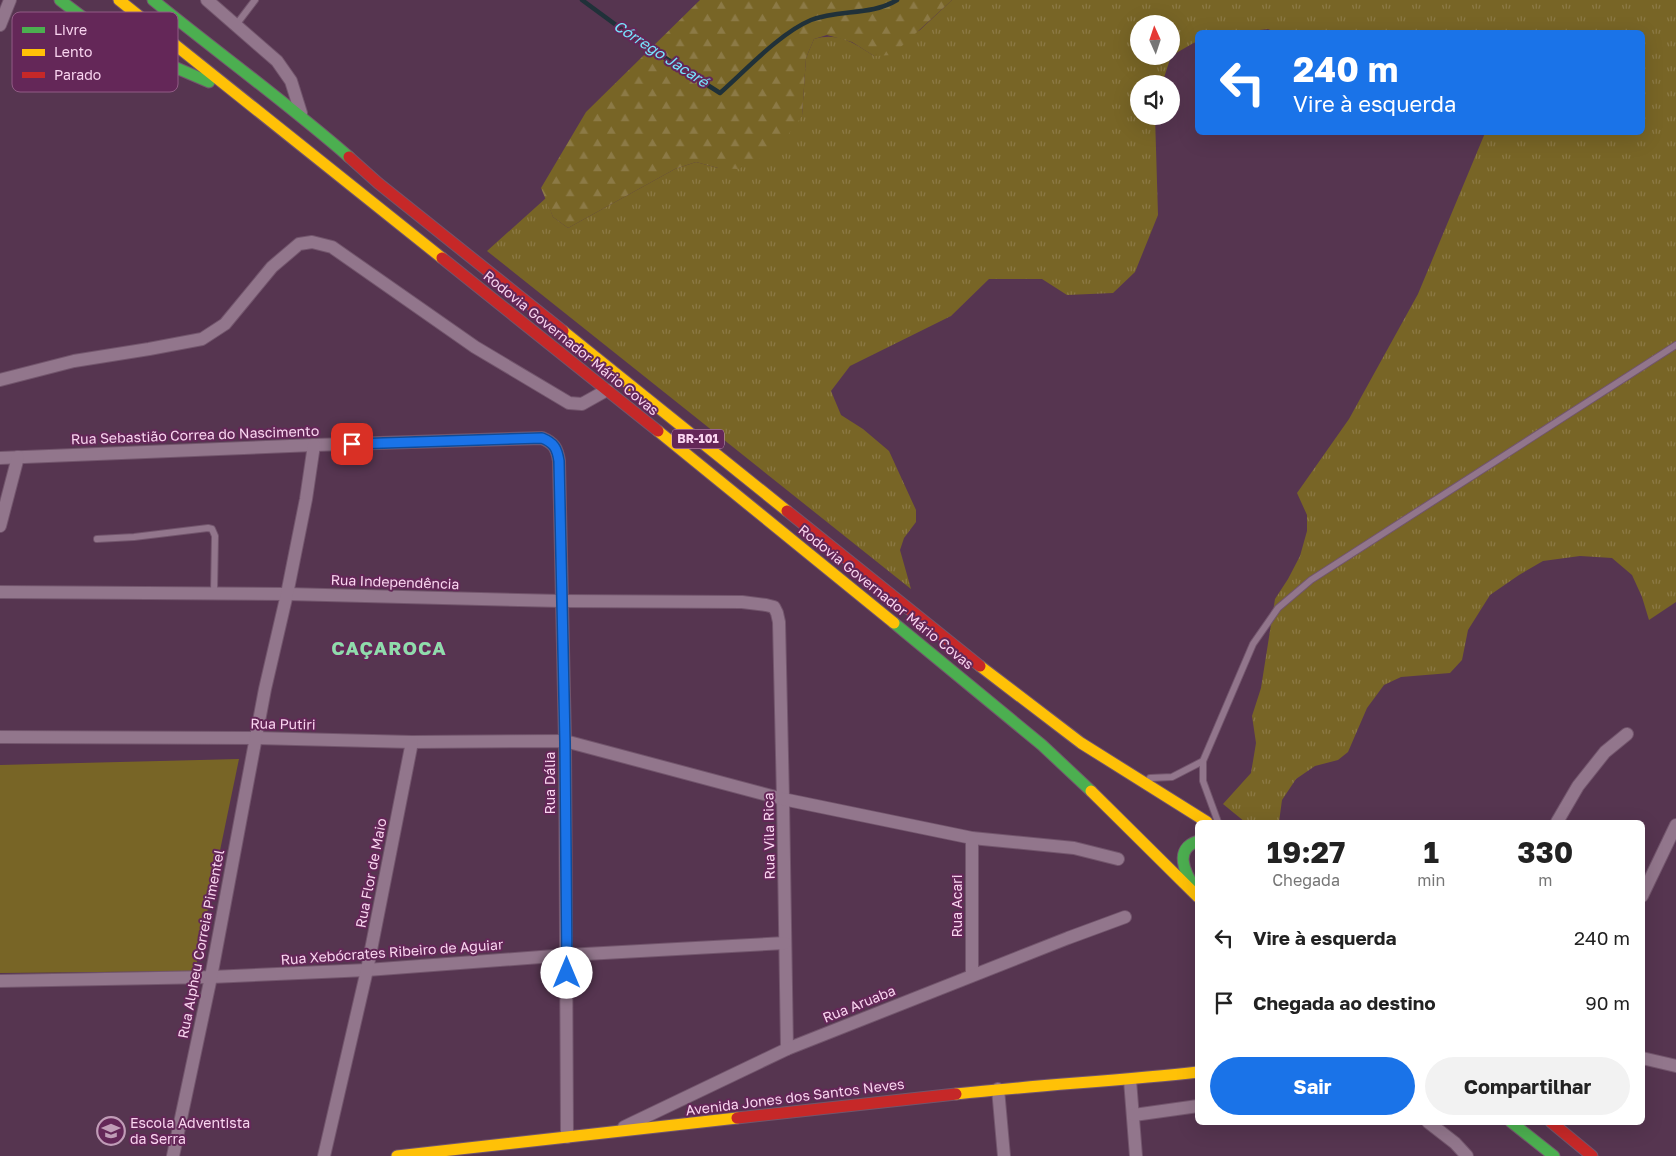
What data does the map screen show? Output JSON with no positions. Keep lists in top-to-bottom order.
{
  "streets": {
    "main road": ["Rodovia Governador Mário Covas", "BR-101", "Avenida Jones dos Santos Neves"],
    "street": [
      "Rua Sebastião Correa do Nascimento",
      "Rua Independência",
      "Rua Putiri",
      "Rua Dália",
      "Rua Vila Rica",
      "Rua Flor de Maio",
      "Rua Acari",
      "Rua Alpheu Correia Pimentel",
      "Rua Xebócrates Ribeiro de Aguiar",
      "Rua Aruaba"
    ]
  },
  "crossings": [
    ["Rua Sebastião Correa do Nascimento", "Rua Dália"],
    ["Rua Sebastião Correa do Nascimento", "Rua Alpheu Correia Pimentel"],
    ["Rua Independência", "Rua Dália"],
    ["Rua Independência", "Rua Vila Rica"],
    ["Rua Independência", "Rua Alpheu Correia Pimentel"],
    ["Rua Putiri", "Rua Dália"],
    ["Rua Putiri", "Rua Vila Rica"],
    ["Rua Putiri", "Rua Flor de Maio"],
    ["Rua Putiri", "Rua Acari"],
    ["Rua Putiri", "Rua Alpheu Correia Pimentel"],
    ["Rua Dália", "Rua Xebócrates Ribeiro de Aguiar"],
    ["Rua Dália", "Avenida Jones dos Santos Neves"],
    ["Rua Vila Rica", "Rua Xebócrates Ribeiro de Aguiar"],
    ["Rua Vila Rica", "Rua Aruaba"],
    ["Rua Flor de Maio", "Rua Xebócrates Ribeiro de Aguiar"],
    ["Rua Acari", "Rua Aruaba"],
    ["Rua Alpheu Correia Pimentel", "Rua Xebócrates Ribeiro de Aguiar"],
    ["Rua Aruaba", "Avenida Jones dos Santos Neves"]
  ],
  "districts": ["CAÇAROCA"],
  "water": ["Córrego Jacaré"],
  "places": {
    "school or university": ["Escola Adventista da Serra"]
  },
  "legend": ["Livre", "Lento", "Parado"],
  "north": "top",
  "page": {
    "turn": ["240 m", "Vire à esquerda"],
    "eta": [
      "19:27",
      "Chegada",
      "1",
      "min",
      "330",
      "m"
    ],
    "list": [
      {
        "name": "Vire à esquerda",
        "value": "240 m"
      },
      {
        "name": "Chegada ao destino",
        "value": "90 m"
      }
    ],
    "buttons": ["Sair", "Compartilhar"]
  }
}
